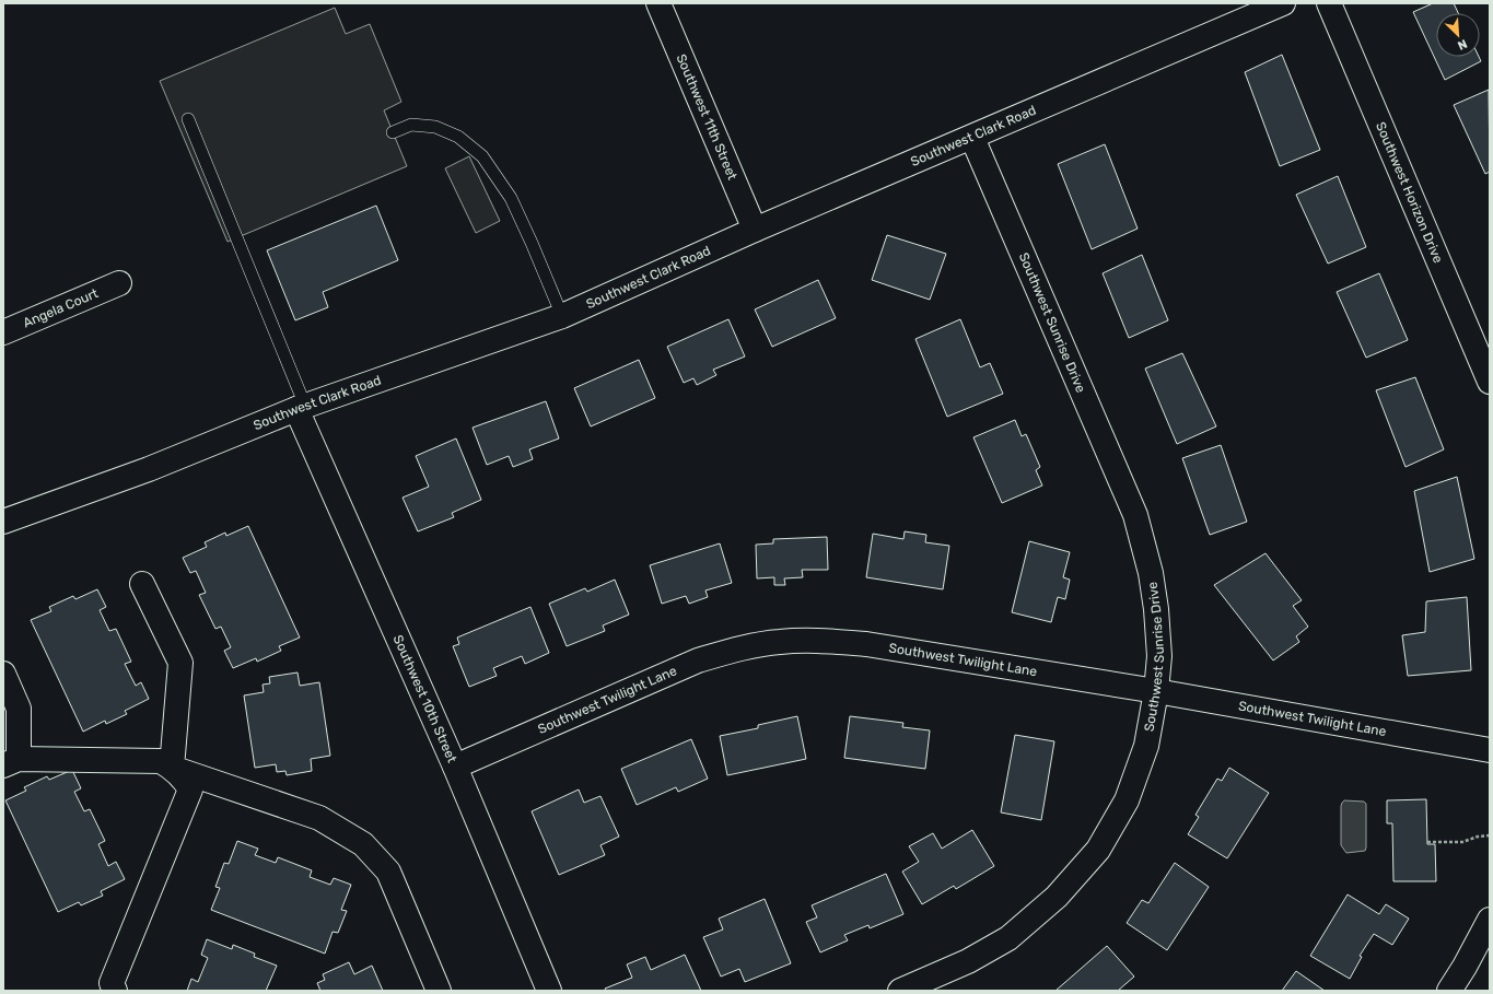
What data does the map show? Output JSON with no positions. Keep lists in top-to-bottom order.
{
  "streets": {
    "street": [
      "Southwest 11th Street",
      "Southwest Clark Road",
      "Southwest Horizon Drive",
      "Angela Court",
      "Southwest Sunrise Drive",
      "Southwest Twilight Lane",
      "Southwest 10th Street"
    ]
  },
  "crossings": [
    ["Southwest 11th Street", "Southwest Clark Road"],
    ["Southwest Clark Road", "Southwest Sunrise Drive"],
    ["Southwest Clark Road", "Southwest 10th Street"],
    ["Southwest Sunrise Drive", "Southwest Twilight Lane"],
    ["Southwest Twilight Lane", "Southwest 10th Street"]
  ],
  "north": "bottom right"
}
